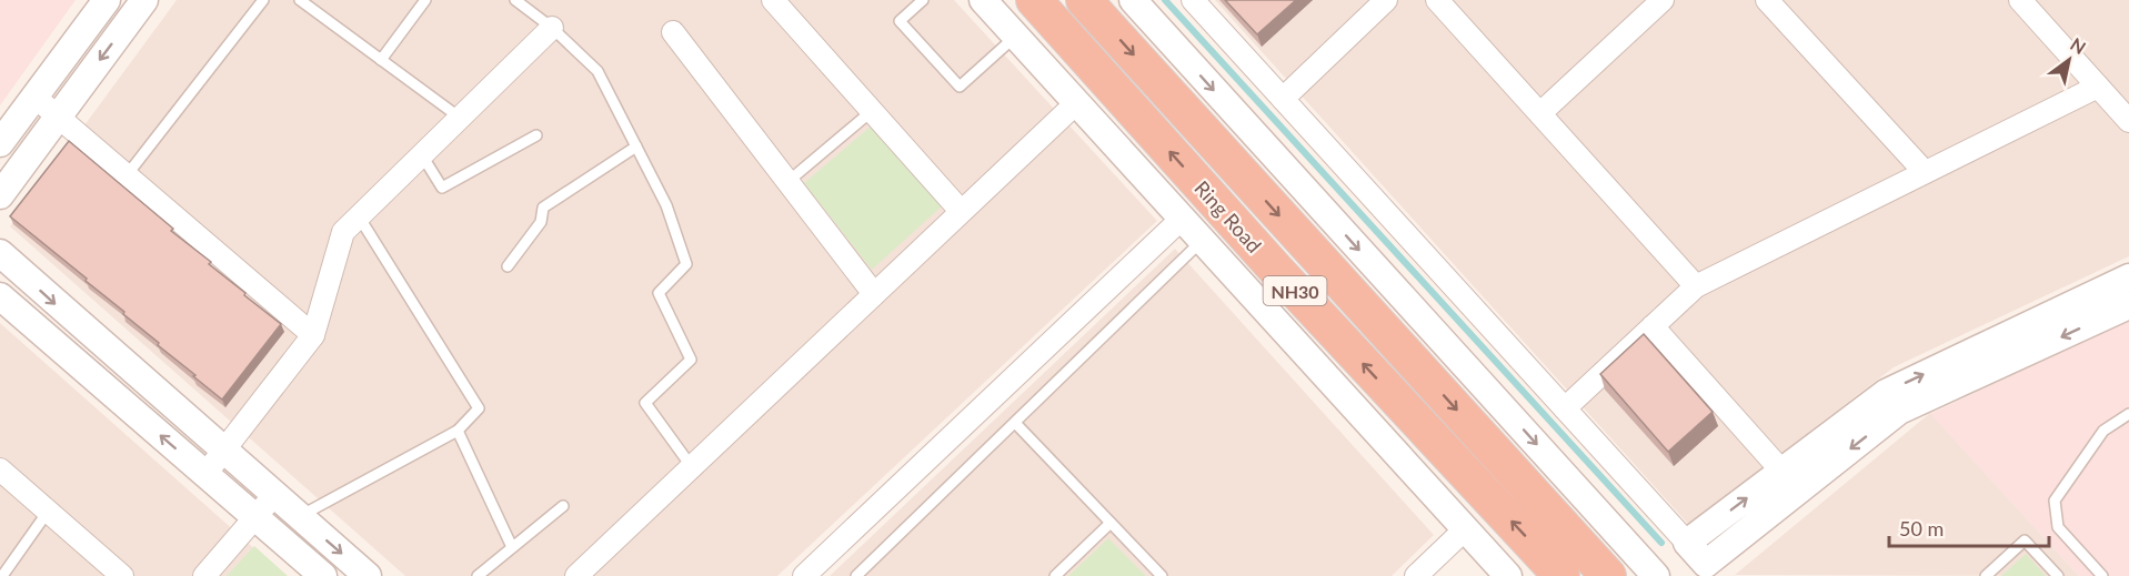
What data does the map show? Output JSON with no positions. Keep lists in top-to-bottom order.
{
  "streets": {
    "highway": ["Ring Road", "NH30"]
  },
  "scale_bar": "50 m",
  "north": "top right"
}
